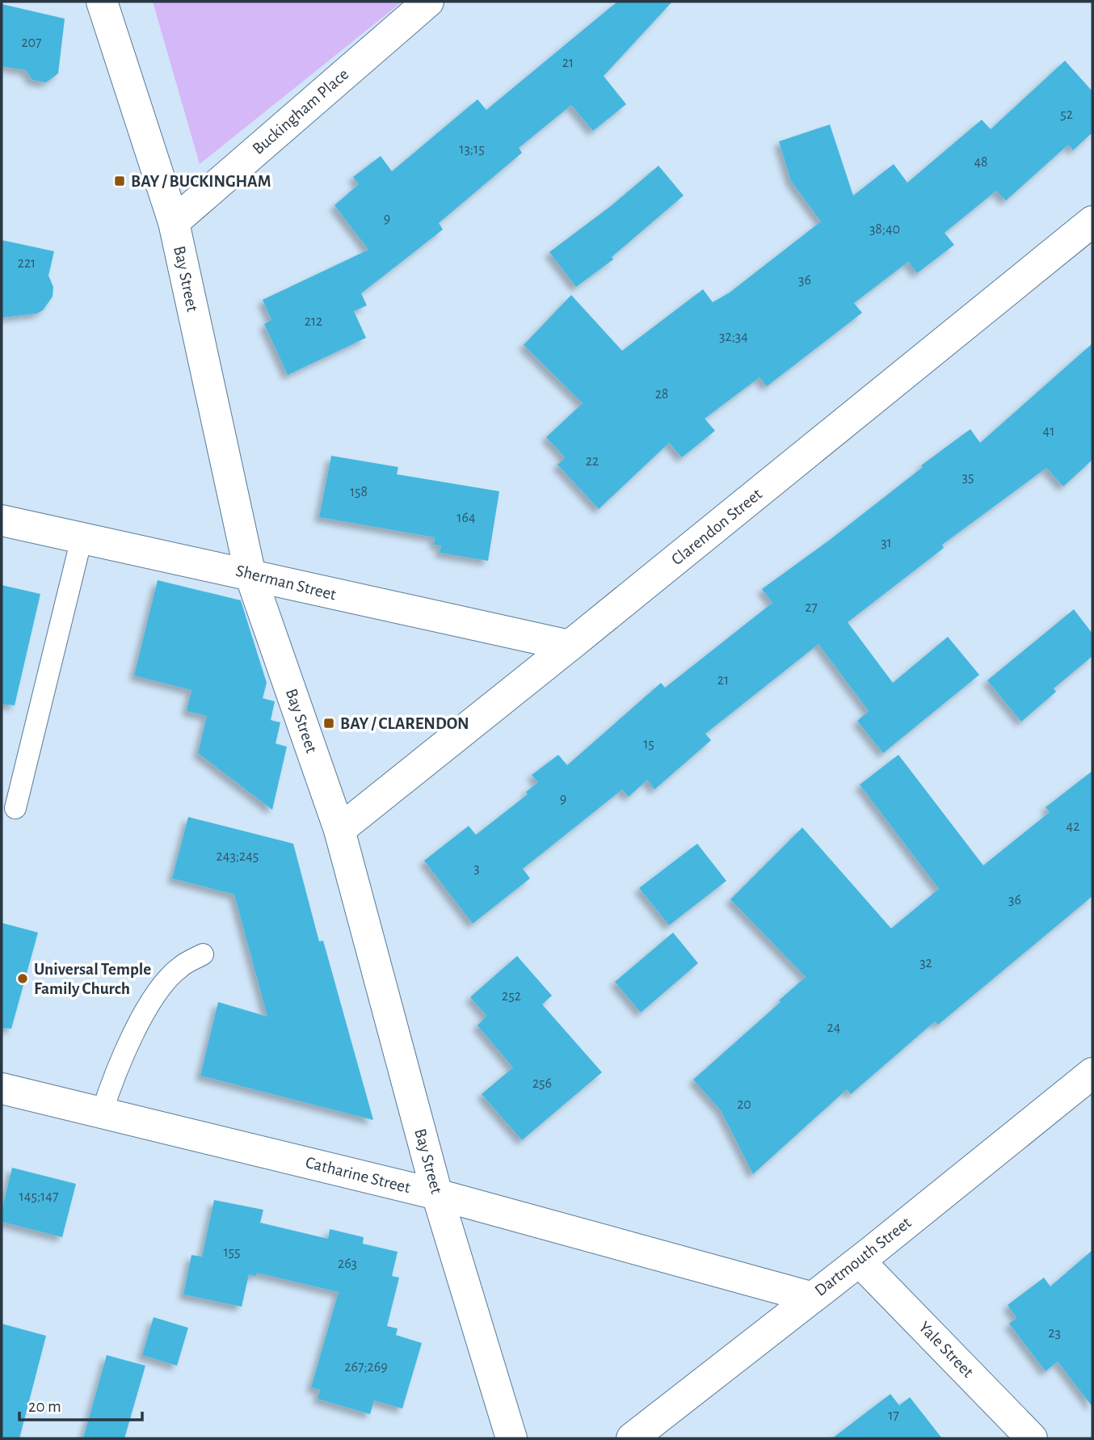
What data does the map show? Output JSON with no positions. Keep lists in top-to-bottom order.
{
  "streets": {
    "street": [
      "Buckingham Place",
      "Bay Street",
      "Clarendon Street",
      "Sherman Street",
      "Catharine Street",
      "Dartmouth Street",
      "Yale Street"
    ]
  },
  "crossings": [
    ["Buckingham Place", "Bay Street"],
    ["Bay Street", "Clarendon Street"],
    ["Bay Street", "Sherman Street"],
    ["Bay Street", "Catharine Street"],
    ["Clarendon Street", "Sherman Street"],
    ["Catharine Street", "Dartmouth Street"],
    ["Dartmouth Street", "Yale Street"]
  ],
  "places": {
    "transit": ["BAY / BUCKINGHAM", "BAY / CLARENDON"],
    "other": ["Universal Temple Family Church"]
  },
  "house_numbers": [
    "207",
    "21",
    "52",
    "13;15",
    "48",
    "9",
    "38;40",
    "221",
    "36",
    "212",
    "32;34",
    "28",
    "41",
    "22",
    "35",
    "158",
    "164",
    "31",
    "27",
    "21",
    "15",
    "9",
    "42",
    "243;245",
    "3",
    "36",
    "32",
    "252",
    "24",
    "256",
    "20",
    "145;147",
    "155",
    "263",
    "23",
    "267;269",
    "17"
  ],
  "scale_bar": "20 m"
}
